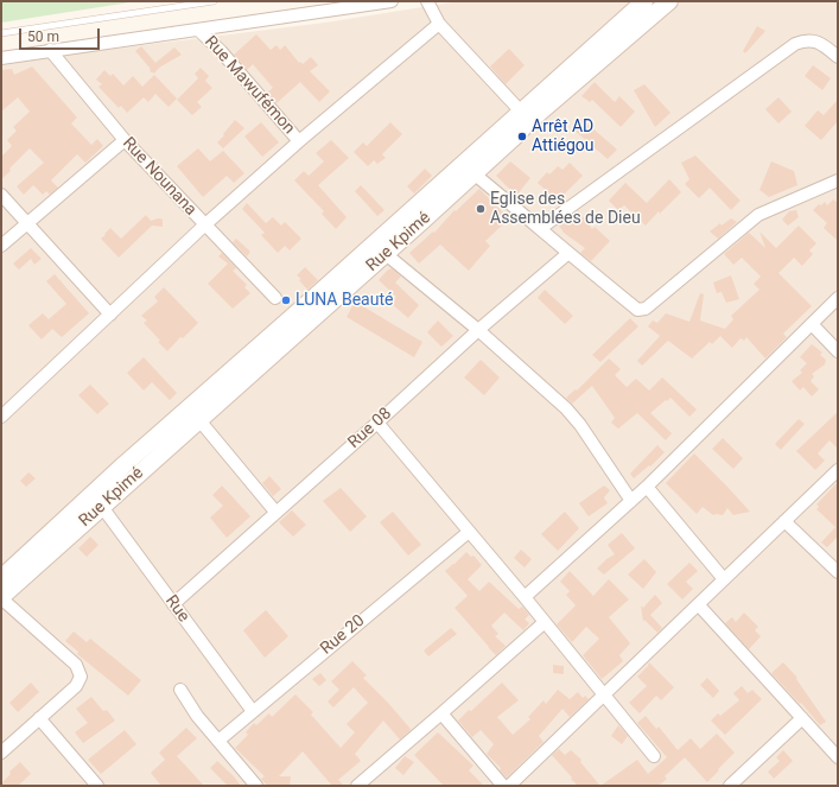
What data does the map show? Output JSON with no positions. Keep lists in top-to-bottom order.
{
  "streets": {
    "main road": ["Rue Kpimé"],
    "street": [
      "Rue Mawufémon",
      "Rue Nounana",
      "Rue 08",
      "Rue",
      "Rue 20"
    ]
  },
  "crossings": [
    ["Rue Kpimé", "Rue"],
    ["Rue 08", "Rue"],
    ["Rue", "Rue 20"]
  ],
  "places": ["Arrêt AD Attiégou", "Eglise des Assemblées de Dieu", "LUNA Beauté"],
  "scale_bar": "50 m"
}
